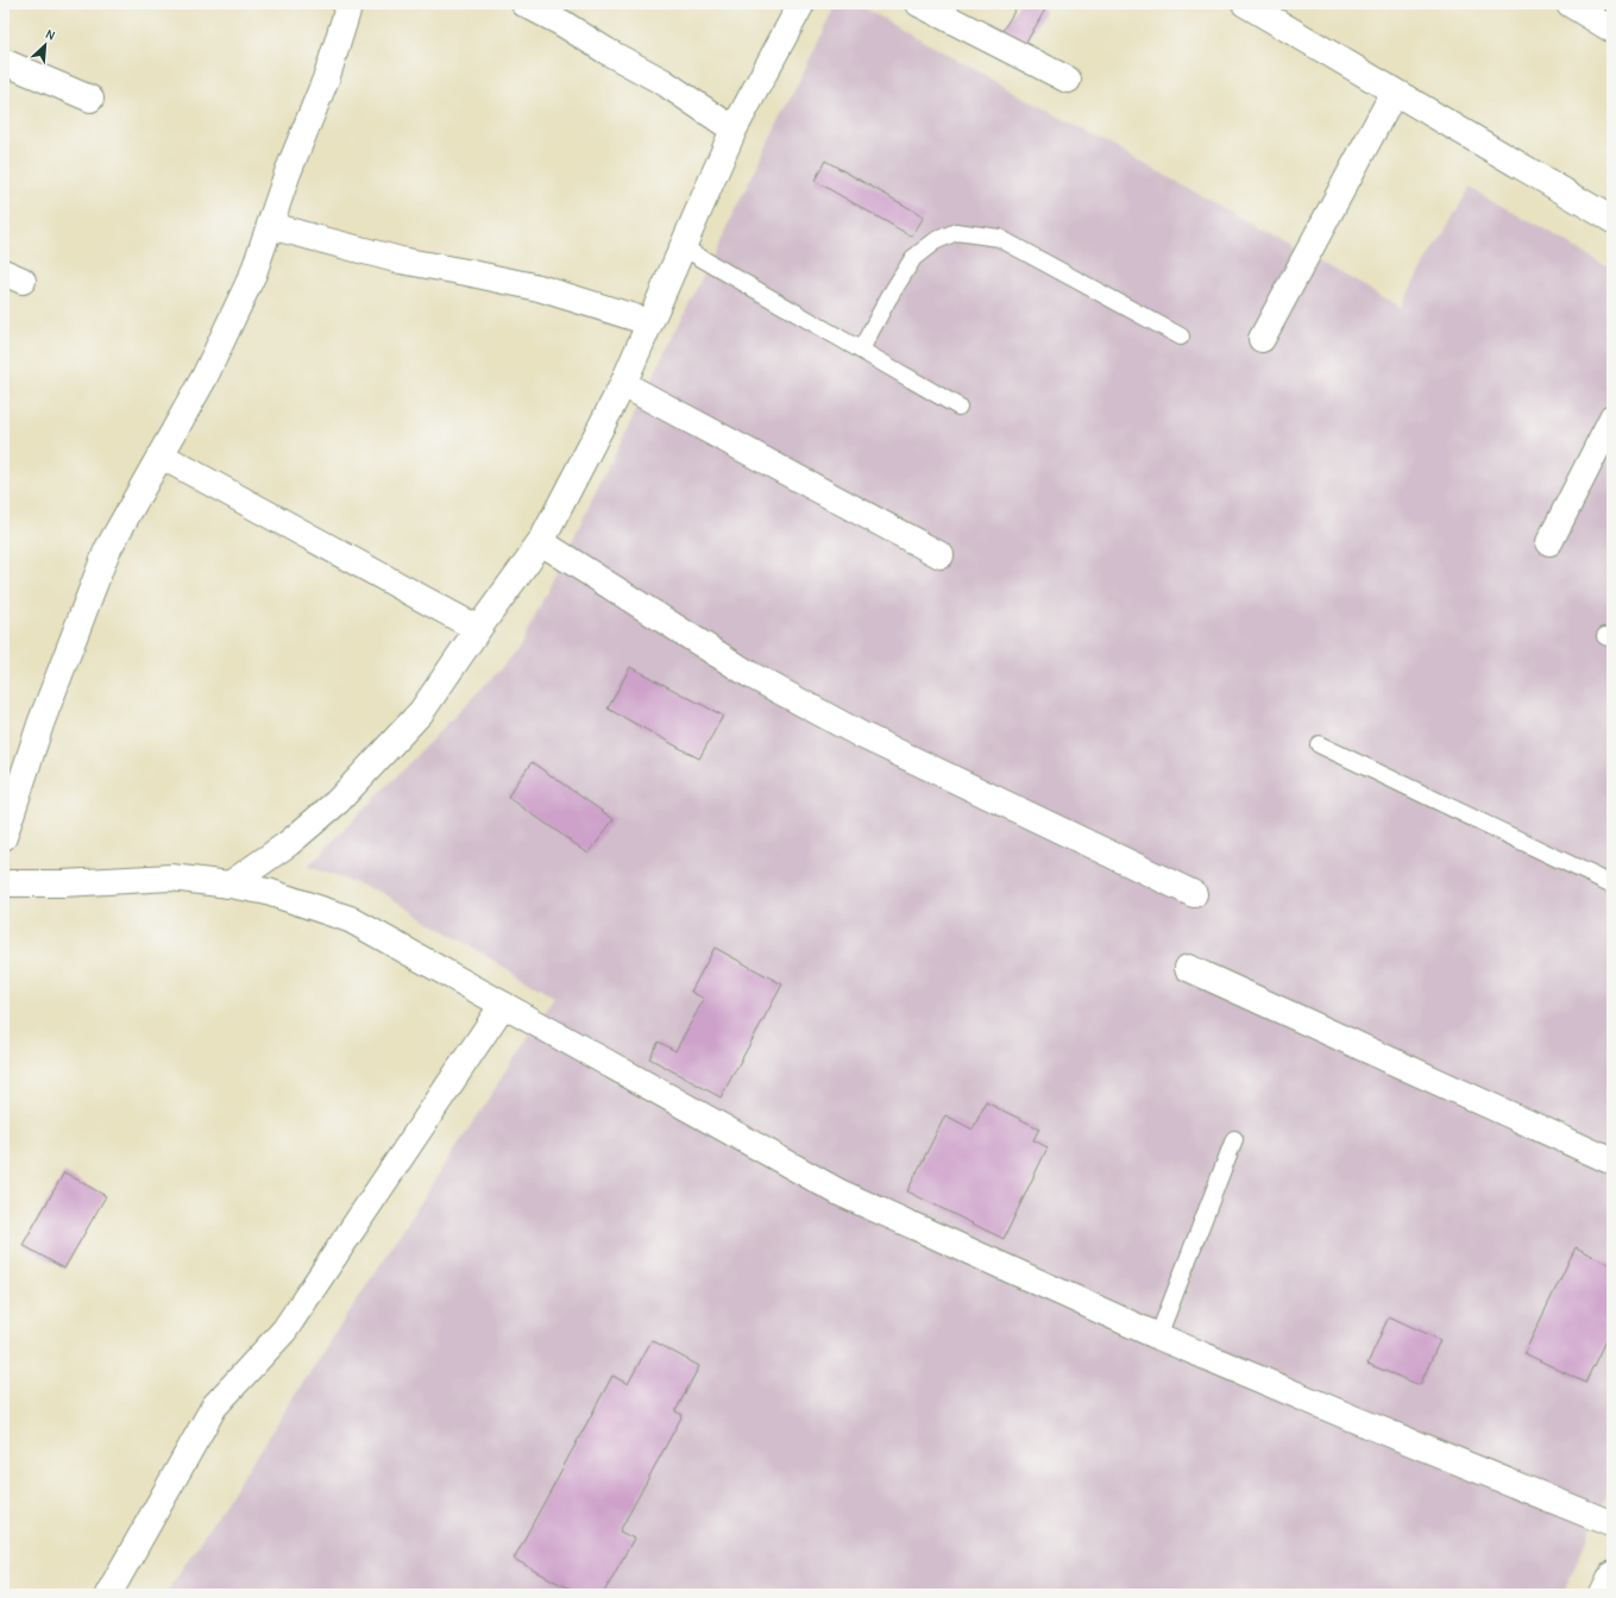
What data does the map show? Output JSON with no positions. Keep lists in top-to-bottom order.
{
  "north": "top right"
}
